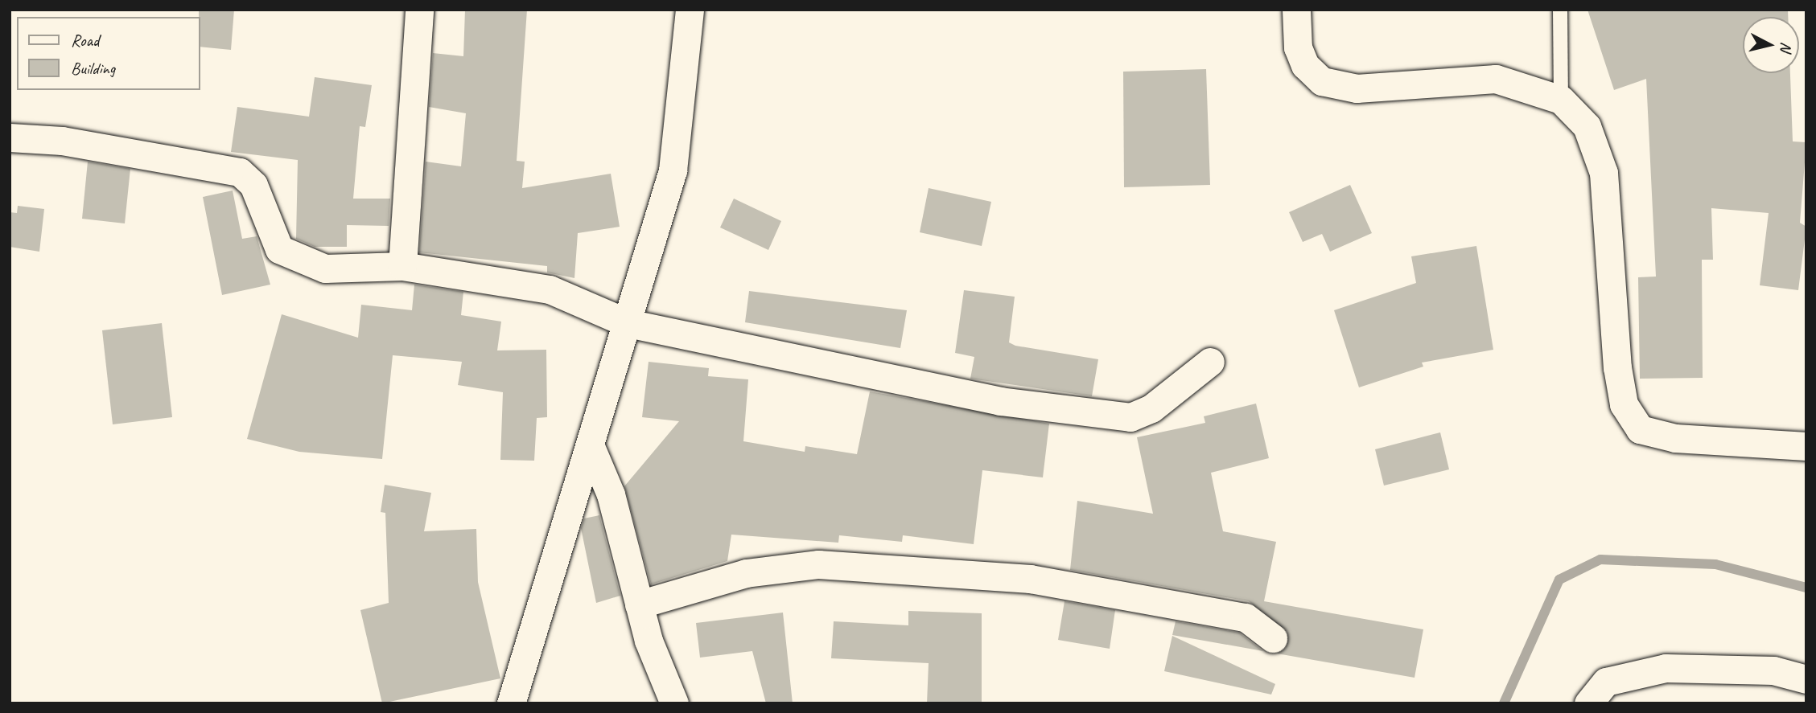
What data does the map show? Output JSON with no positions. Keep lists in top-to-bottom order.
{
  "legend": ["Road", "Building"],
  "north": "right"
}
